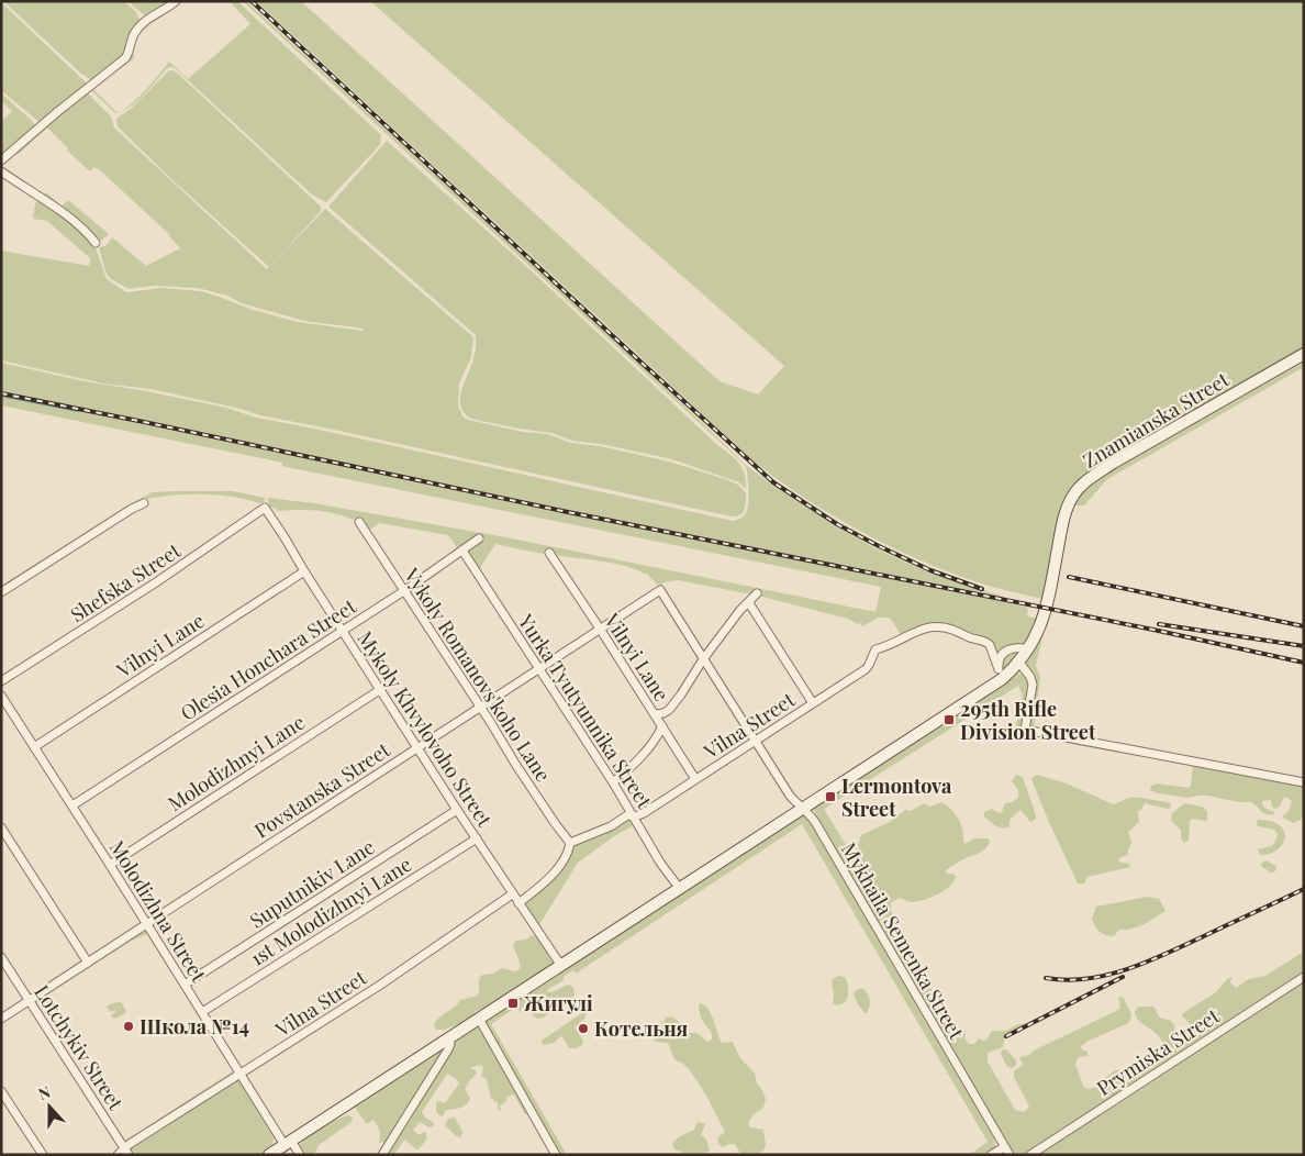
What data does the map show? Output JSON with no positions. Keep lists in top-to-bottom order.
{
  "streets": {
    "street": [
      "Znamianska Street",
      "Shefska Street",
      "Vilnyi Lane",
      "Olesia Honchara Street",
      "Vykoly Romanovs'koho Lane",
      "Yurka Tyutyunnika Street",
      "Vilna Street",
      "Mykoly Khvylovoho Street",
      "Molodizhnyi Lane",
      "Povstanska Street",
      "Suputnikiv Lane",
      "Molodizhna Street",
      "1st Molodizhnyi Lane",
      "Mykhaila Semenka Street",
      "Lotchykiv Street",
      "Prymiska Street"
    ]
  },
  "crossings": [
    ["Znamianska Street", "Yurka Tyutyunnika Street"],
    ["Znamianska Street", "Vilna Street"],
    ["Znamianska Street", "Mykoly Khvylovoho Street"],
    ["Znamianska Street", "Molodizhna Street"],
    ["Znamianska Street", "Mykhaila Semenka Street"],
    ["Shefska Street", "Mykoly Khvylovoho Street"],
    ["Vilnyi Lane", "Vilna Street"],
    ["Vilnyi Lane", "Mykoly Khvylovoho Street"],
    ["Vilnyi Lane", "Povstanska Street"],
    ["Vilnyi Lane", "Molodizhna Street"],
    ["Olesia Honchara Street", "Vykoly Romanovs'koho Lane"],
    ["Olesia Honchara Street", "Yurka Tyutyunnika Street"],
    ["Olesia Honchara Street", "Mykoly Khvylovoho Street"],
    ["Olesia Honchara Street", "Molodizhna Street"],
    ["Vykoly Romanovs'koho Lane", "Vilna Street"],
    ["Vykoly Romanovs'koho Lane", "Povstanska Street"],
    ["Yurka Tyutyunnika Street", "Vilna Street"],
    ["Yurka Tyutyunnika Street", "Povstanska Street"],
    ["Vilna Street", "Mykoly Khvylovoho Street"],
    ["Vilna Street", "Molodizhna Street"],
    ["Vilna Street", "Mykhaila Semenka Street"],
    ["Vilna Street", "Lotchykiv Street"],
    ["Mykoly Khvylovoho Street", "Molodizhnyi Lane"],
    ["Mykoly Khvylovoho Street", "Povstanska Street"],
    ["Mykoly Khvylovoho Street", "Suputnikiv Lane"],
    ["Mykoly Khvylovoho Street", "1st Molodizhnyi Lane"],
    ["Molodizhnyi Lane", "Molodizhna Street"],
    ["Povstanska Street", "Molodizhna Street"],
    ["Povstanska Street", "Mykhaila Semenka Street"],
    ["Povstanska Street", "Lotchykiv Street"],
    ["Suputnikiv Lane", "Molodizhna Street"],
    ["Molodizhna Street", "1st Molodizhnyi Lane"]
  ],
  "places": {
    "transit": ["295th Rifle Division Street", "Lermontova Street", "Жигулі"],
    "other": ["Школа №14", "Котельня"]
  },
  "north": "top"
}
